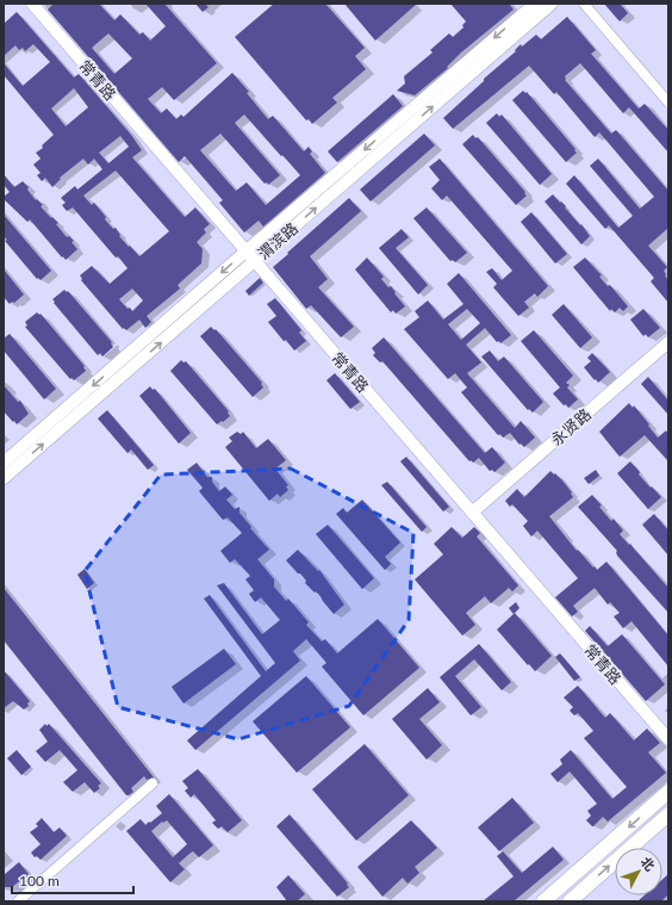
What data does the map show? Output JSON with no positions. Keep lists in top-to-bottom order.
{
  "streets": {
    "street": ["常青路", "渭滨路", "永贤路"]
  },
  "crossings": [
    ["常青路", "渭滨路"],
    ["常青路", "永贤路"]
  ],
  "scale_bar": "100 m",
  "north": "top right"
}
